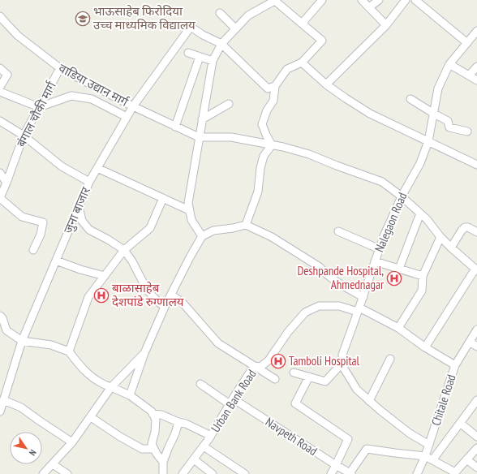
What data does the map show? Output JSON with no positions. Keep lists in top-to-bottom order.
{
  "streets": {
    "street": [
      "वाडिया उद्यान मार्ग",
      "बंगाल चौकी मार्ग",
      "जुना बाजार",
      "Nalegaon Road",
      "Chitale Road",
      "Urban Bank Road",
      "Navpeth Road"
    ]
  },
  "crossings": [
    ["वाडिया उद्यान मार्ग", "बंगाल चौकी मार्ग"],
    ["वाडिया उद्यान मार्ग", "जुना बाजार"],
    ["Nalegaon Road", "Chitale Road"],
    ["Nalegaon Road", "Urban Bank Road"],
    ["Chitale Road", "Urban Bank Road"],
    ["Urban Bank Road", "Navpeth Road"]
  ],
  "places": {
    "school or university": ["भाऊसाहेब फिरोदिया उच्च माध्यमिक विद्यालय"],
    "hospital": ["Deshpande Hospital, Ahmednagar", "बाळासाहेब देशपांडे रुग्णालय", "Tamboli Hospital"]
  },
  "north": "bottom right"
}
